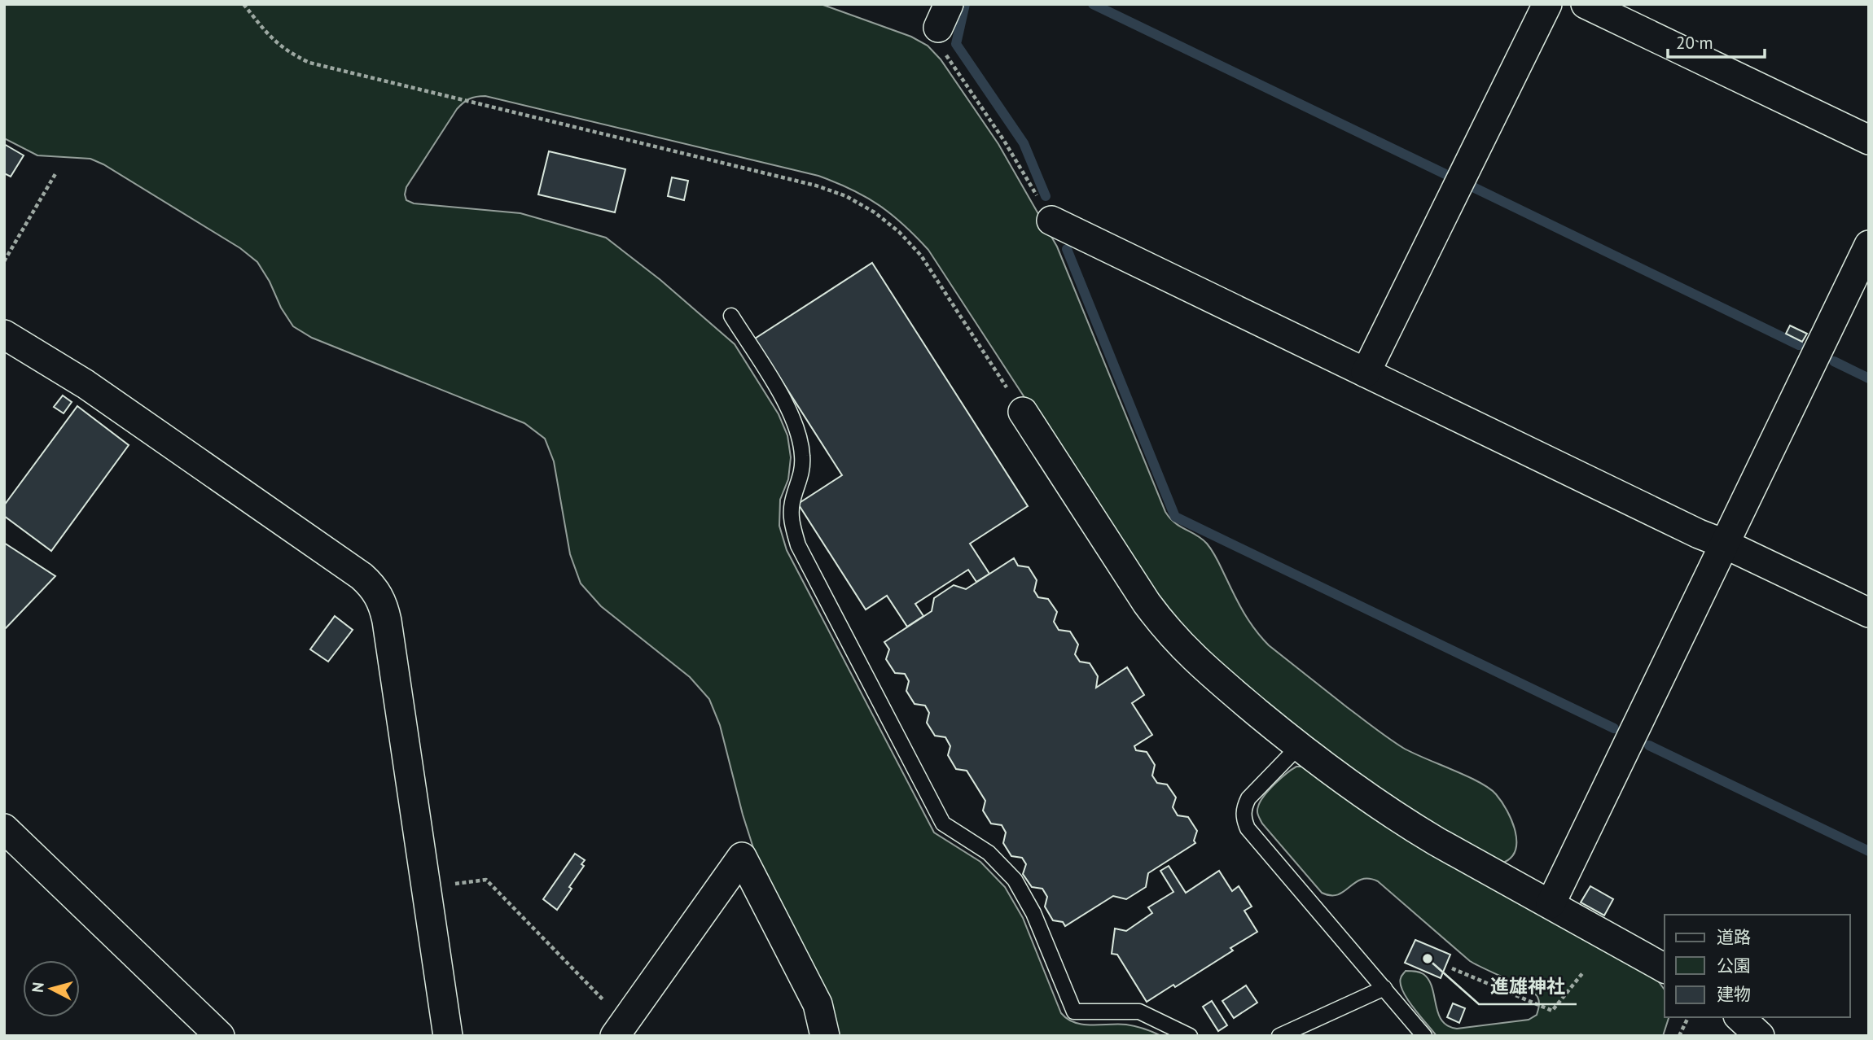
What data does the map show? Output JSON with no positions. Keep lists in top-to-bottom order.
{
  "places": ["進雄神社"],
  "legend": ["道路", "公園", "建物"],
  "scale_bar": "20 m",
  "north": "left"
}
